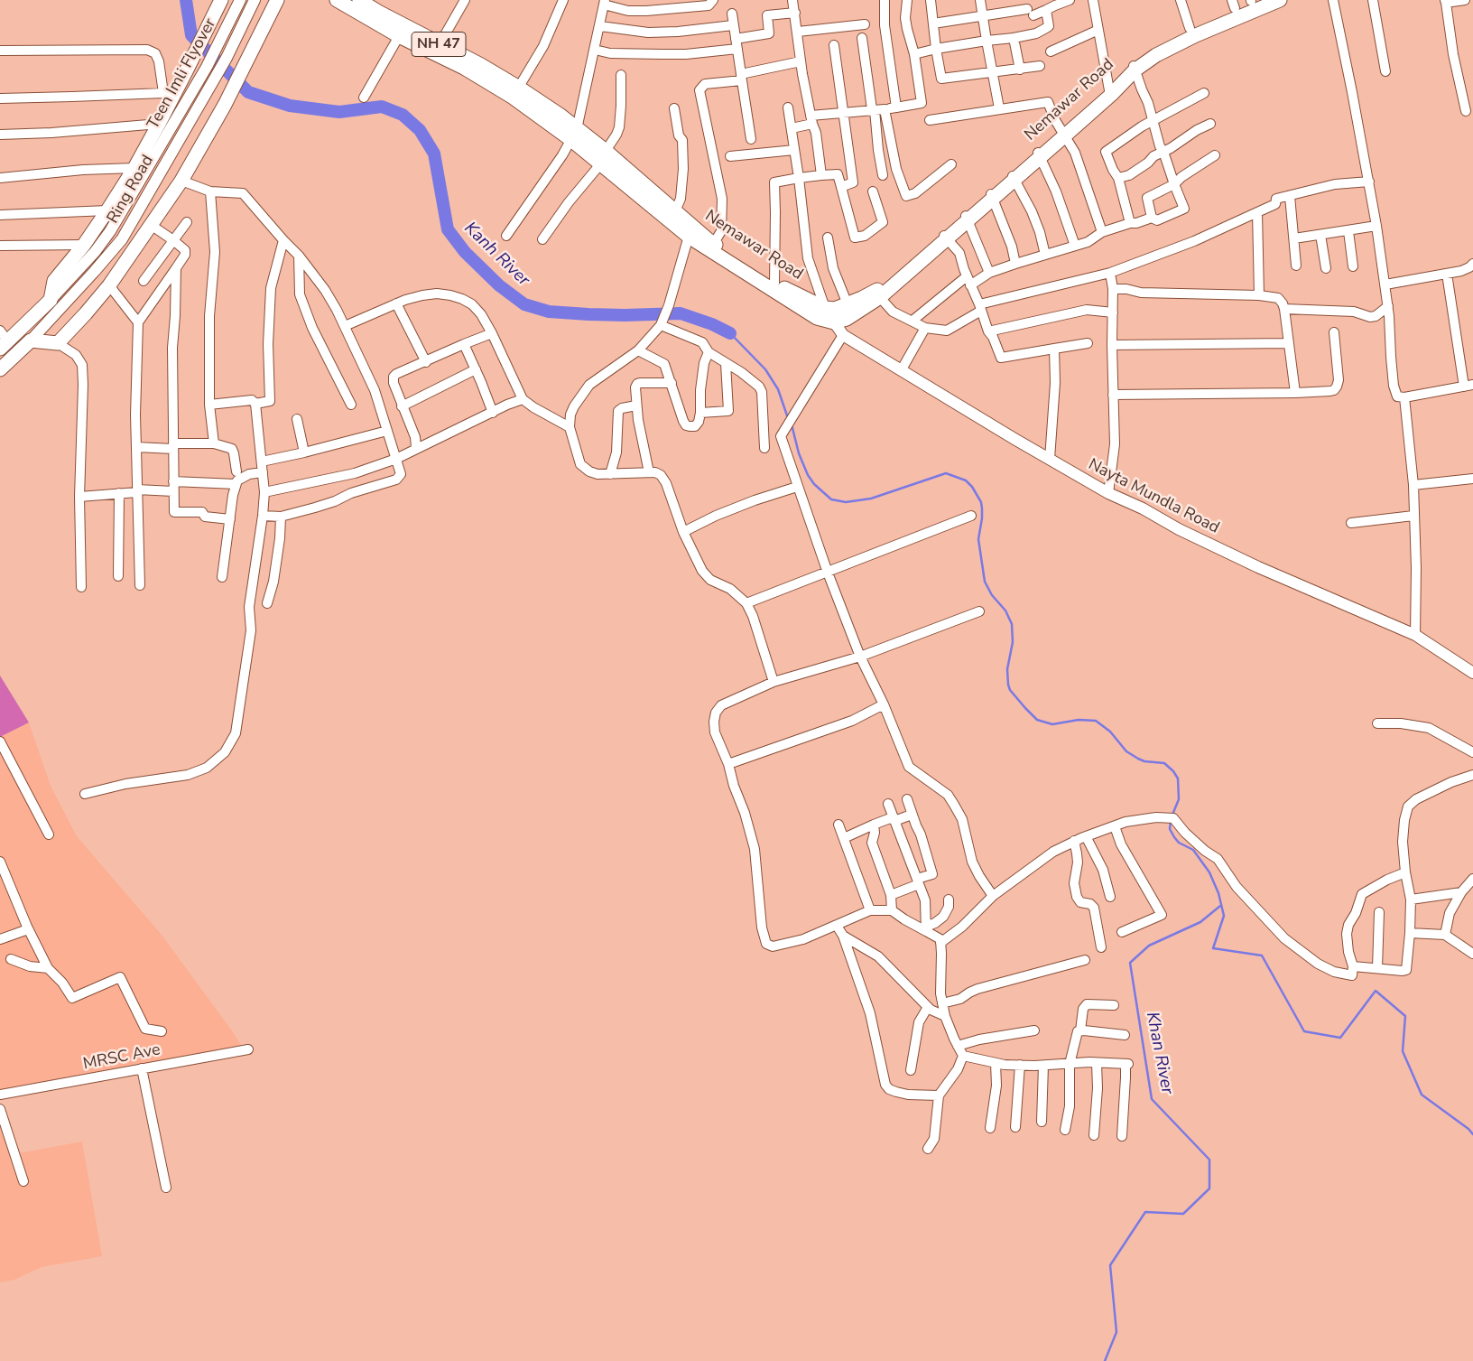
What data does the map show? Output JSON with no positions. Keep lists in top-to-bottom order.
{
  "streets": {
    "highway": ["NH 47", "Nemawar Road", "Ring Road"],
    "main road": ["Teen Imli Flyover", "Nayta Mundla Road"],
    "street": ["MRSC Ave"]
  },
  "crossings": [
    ["Teen Imli Flyover", "Ring Road"],
    ["Nemawar Road", "Nayta Mundla Road"]
  ],
  "water": ["Kanh River", "Khan River"]
}
